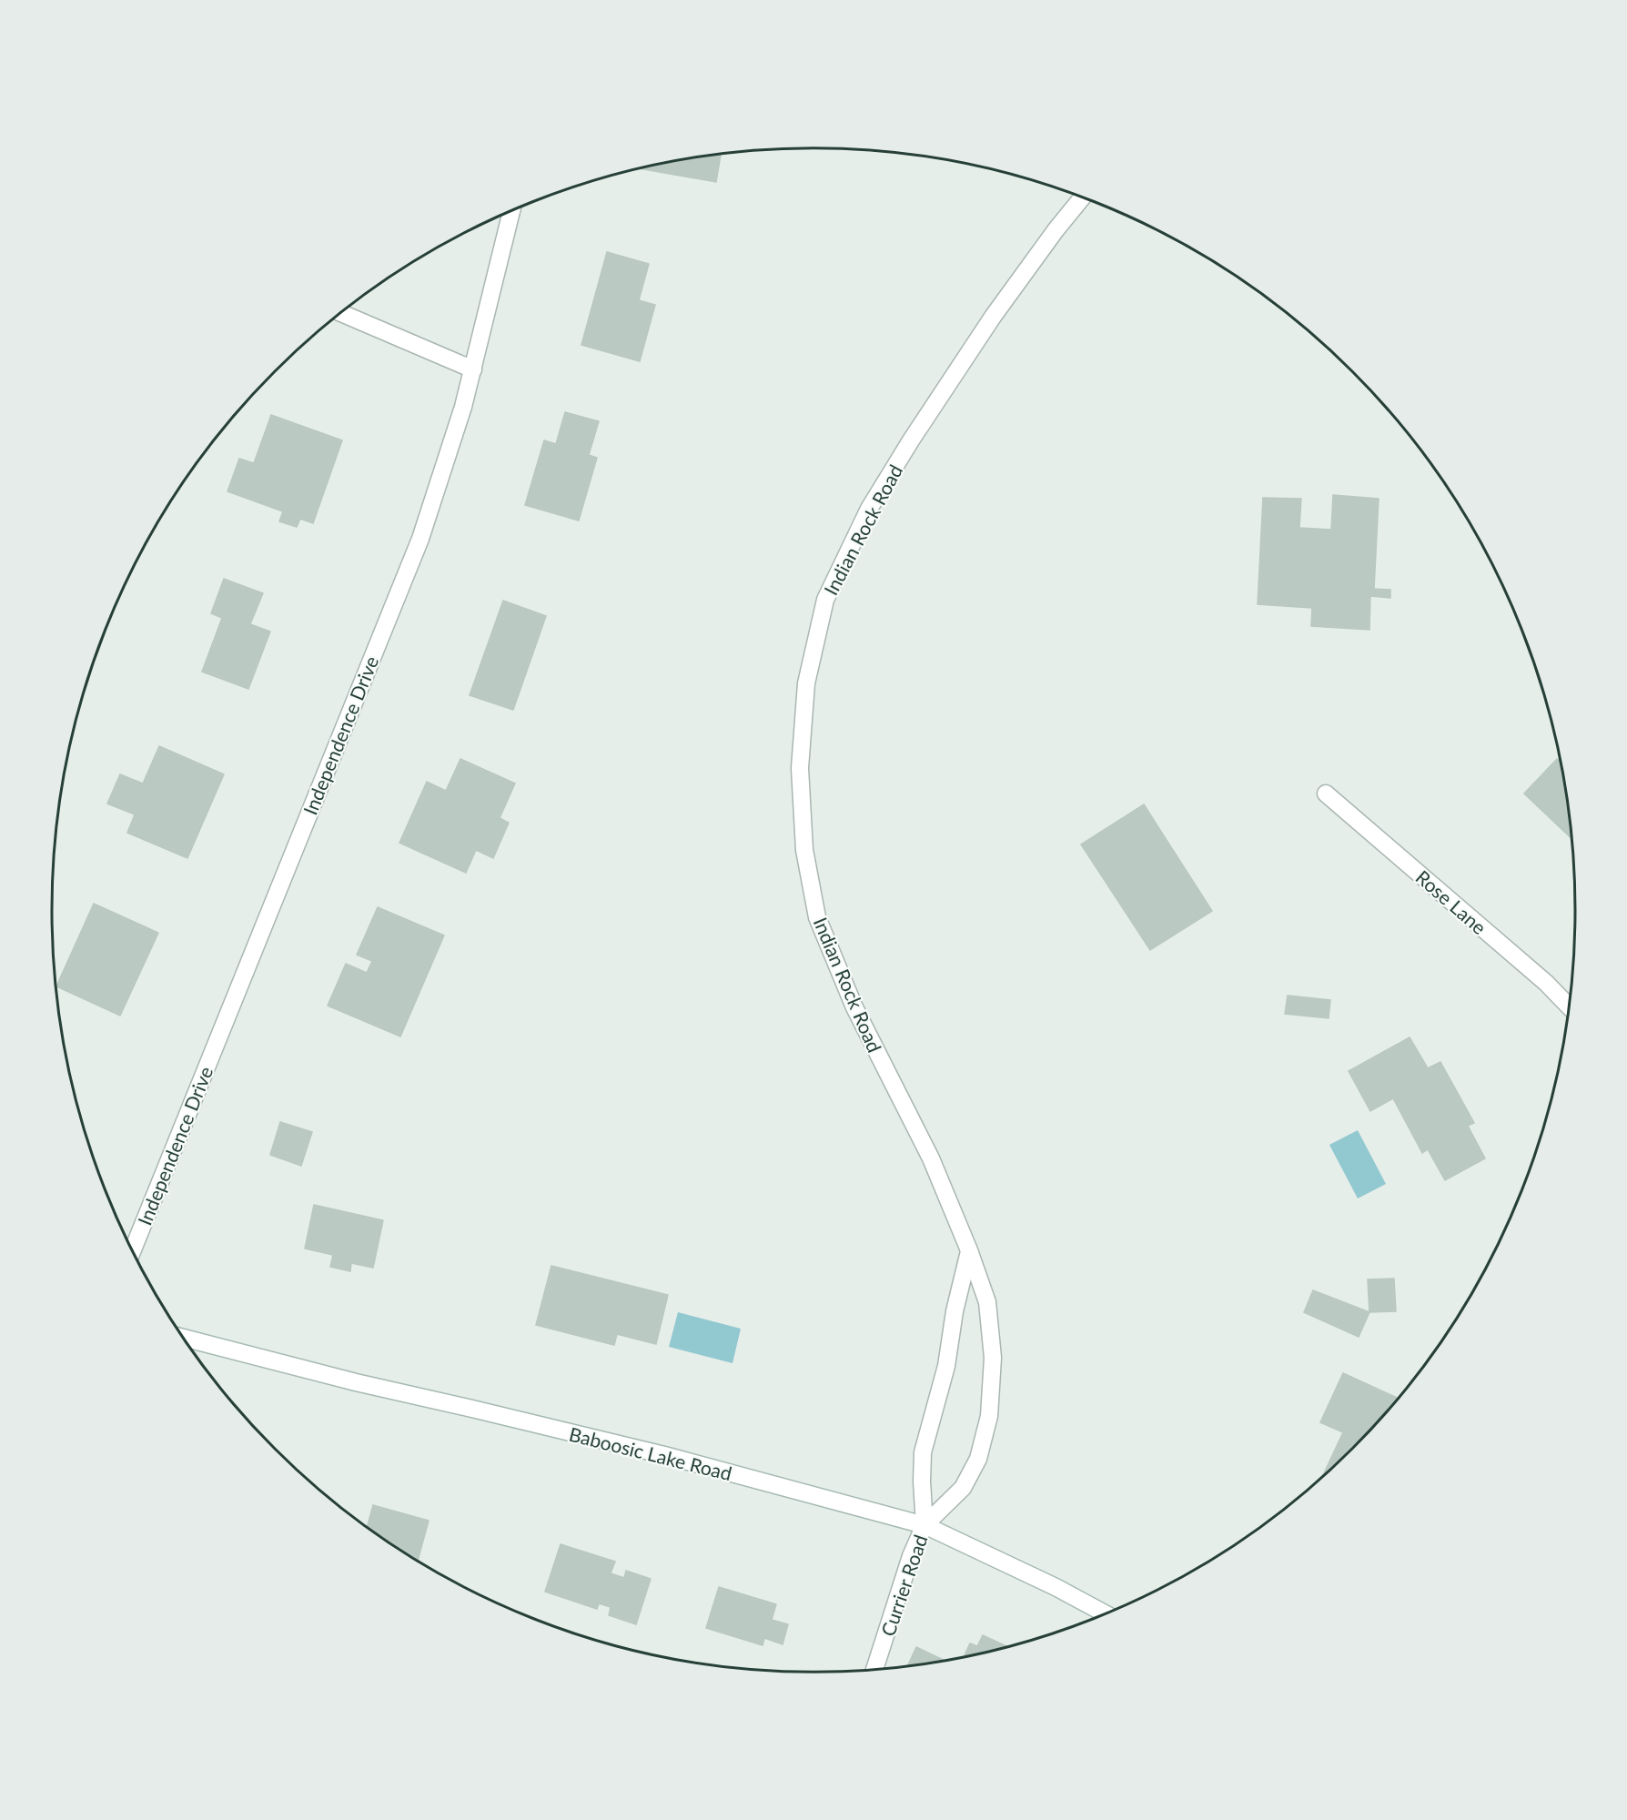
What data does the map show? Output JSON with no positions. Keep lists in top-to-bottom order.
{
  "streets": {
    "street": [
      "Indian Rock Road",
      "Independence Drive",
      "Rose Lane",
      "Baboosic Lake Road",
      "Currier Road"
    ]
  },
  "crossings": [
    ["Indian Rock Road", "Baboosic Lake Road"],
    ["Indian Rock Road", "Currier Road"],
    ["Baboosic Lake Road", "Currier Road"]
  ]
}
